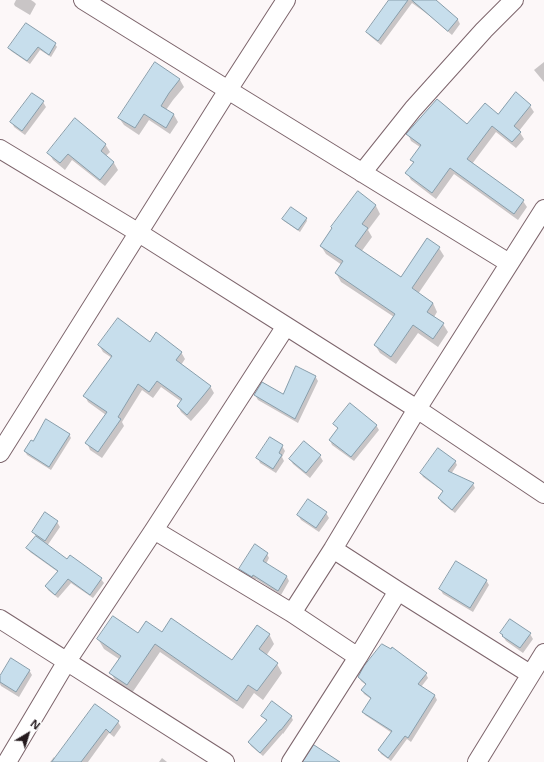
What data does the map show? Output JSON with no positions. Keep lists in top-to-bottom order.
{
  "north": "top right"
}
